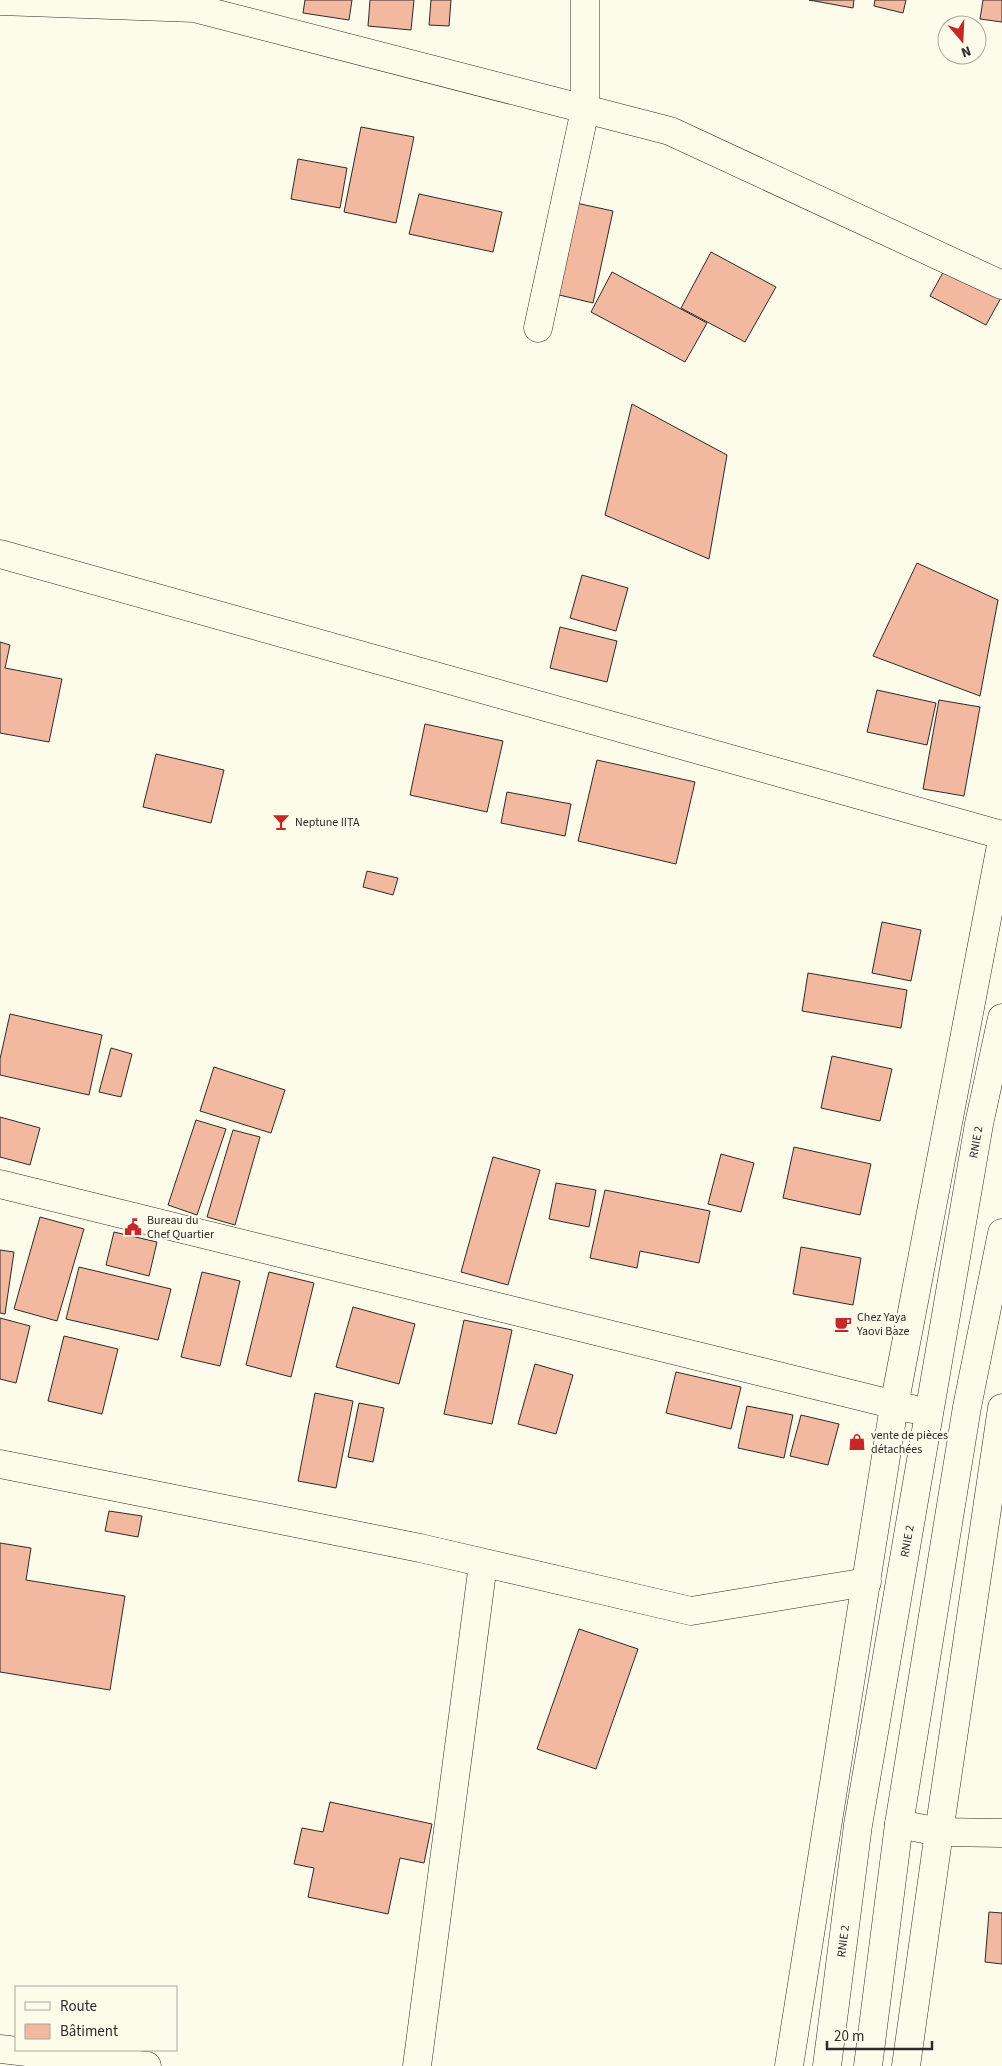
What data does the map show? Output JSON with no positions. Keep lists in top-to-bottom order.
{
  "streets": {
    "main road": ["RNIE 2"]
  },
  "places": {
    "bar": ["Neptune IITA"],
    "public building": ["Bureau du Chef Quartier"],
    "cafe": ["Chez Yaya Yaovi Baze"],
    "shop": ["vente de pièces détachées"]
  },
  "legend": ["Route", "Bâtiment"],
  "scale_bar": "20 m",
  "north": "bottom"
}
